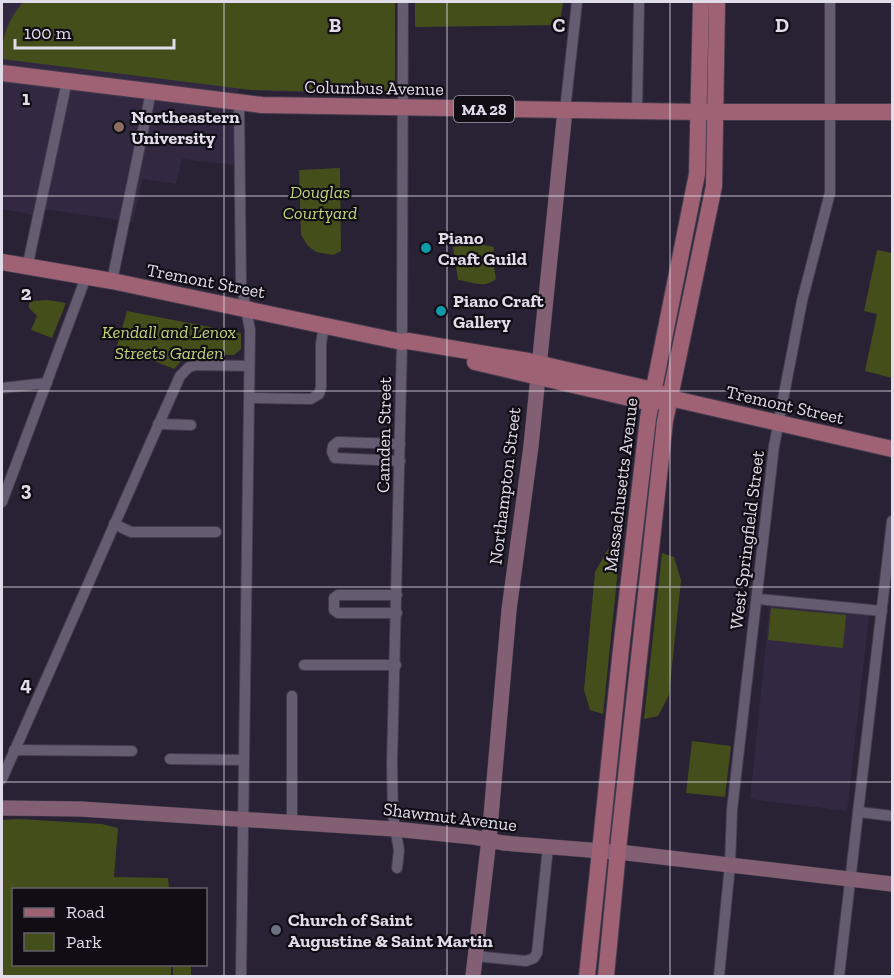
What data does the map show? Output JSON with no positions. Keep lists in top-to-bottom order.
{
  "streets": {
    "main road": [
      "Columbus Avenue",
      "MA 28",
      "Tremont Street",
      "Massachusetts Avenue",
      "Northampton Street",
      "Shawmut Avenue"
    ],
    "street": ["Camden Street", "West Springfield Street"]
  },
  "crossings": [
    ["Columbus Avenue", "Camden Street"],
    ["Columbus Avenue", "Massachusetts Avenue"],
    ["Columbus Avenue", "Northampton Street"],
    ["Columbus Avenue", "West Springfield Street"],
    ["Tremont Street", "Camden Street"],
    ["Tremont Street", "Massachusetts Avenue"],
    ["Tremont Street", "Northampton Street"],
    ["Tremont Street", "West Springfield Street"],
    ["Camden Street", "Shawmut Avenue"],
    ["Massachusetts Avenue", "Shawmut Avenue"],
    ["Northampton Street", "Shawmut Avenue"],
    ["West Springfield Street", "Shawmut Avenue"]
  ],
  "parks": ["Douglas Courtyard", "Kendall and Lenox Streets Garden"],
  "places": [
    "Northeastern University",
    "Piano Craft Guild",
    "Piano Craft Gallery",
    "Church of Saint Augustine & Saint Martin"
  ],
  "legend": ["Road", "Park"],
  "scale_bar": "100 m",
  "grid": {
    "columns": ["B", "C", "D"],
    "rows": [
      "1",
      "2",
      "3",
      "4"
    ]
  }
}
